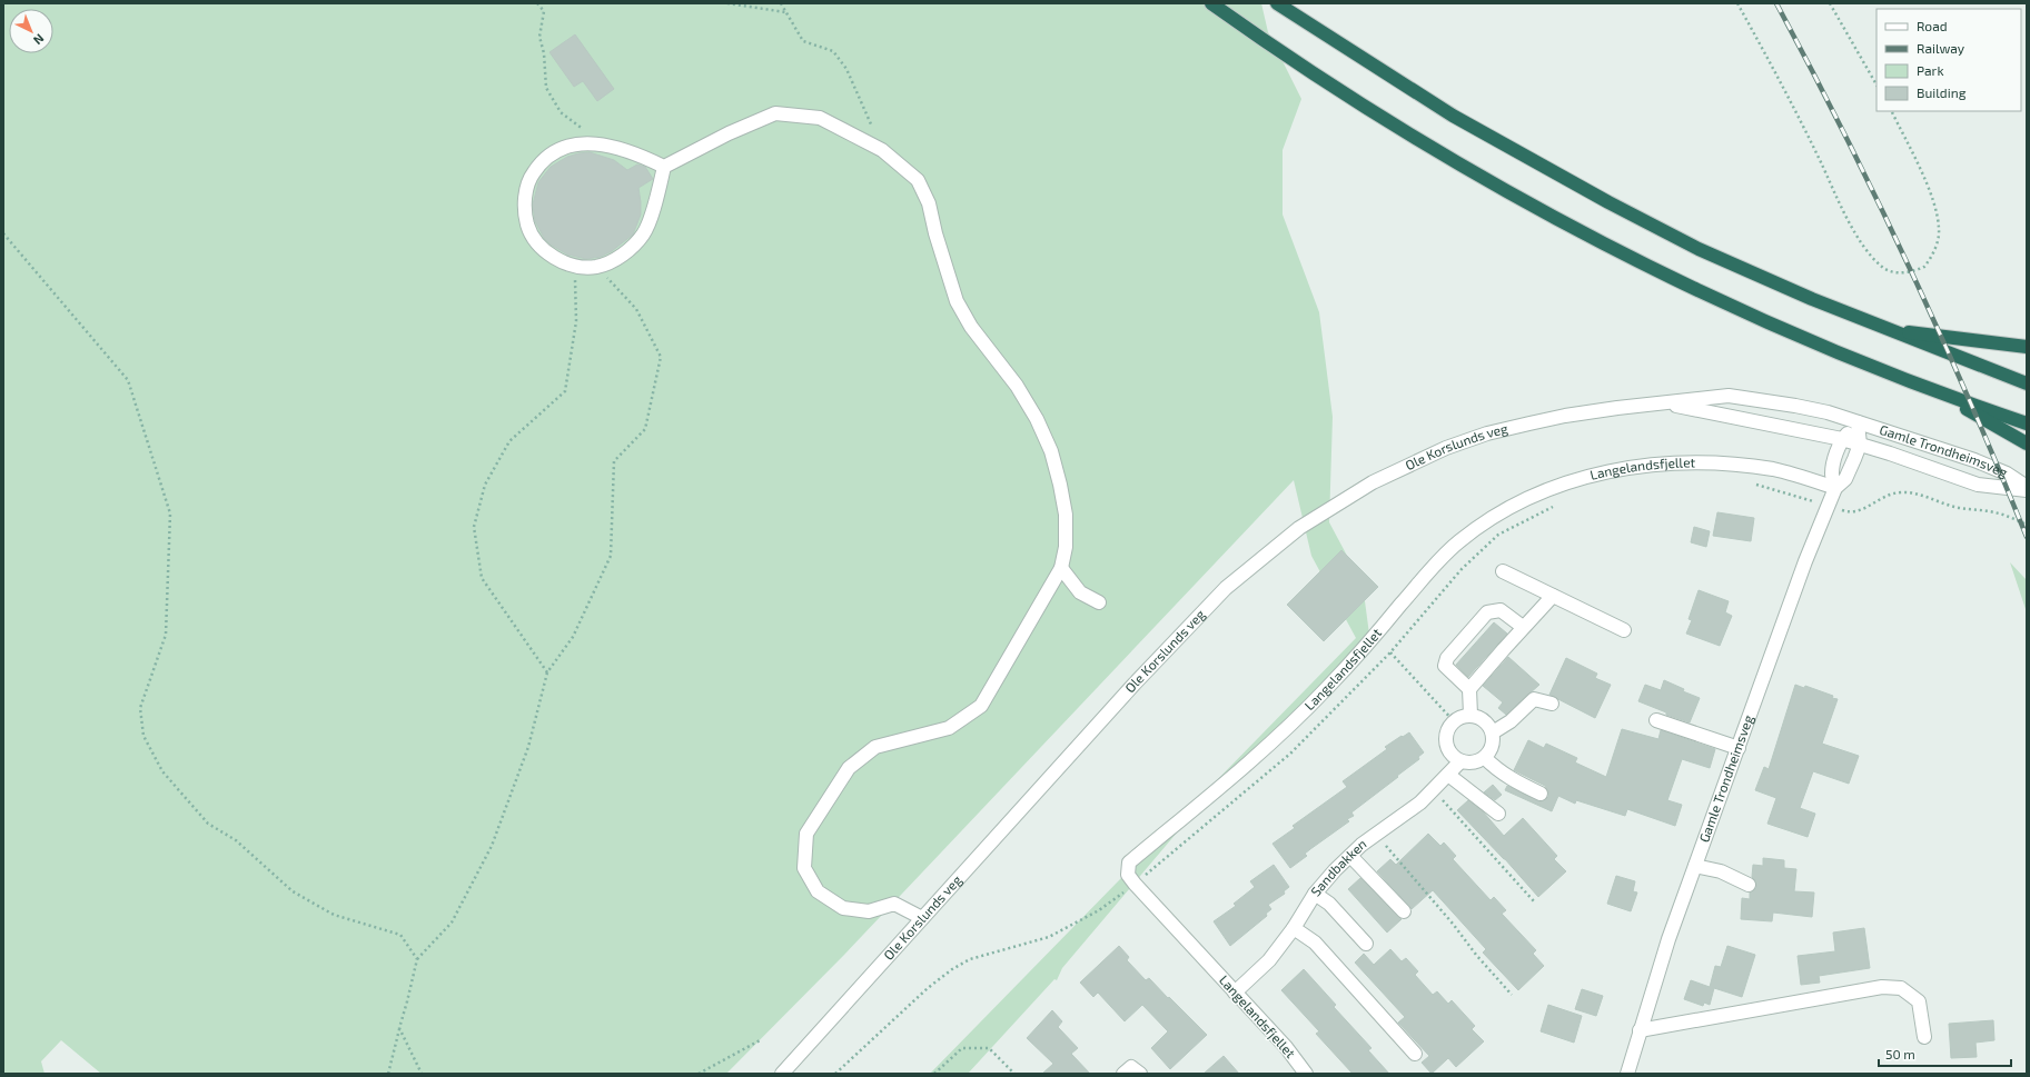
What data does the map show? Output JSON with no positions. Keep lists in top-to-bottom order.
{
  "streets": {
    "street": [
      "Ole Korslunds veg",
      "Gamle Trondheimsveg",
      "Langelandsfjellet",
      "Sandbakken"
    ]
  },
  "crossings": [
    ["Ole Korslunds veg", "Gamle Trondheimsveg"],
    ["Gamle Trondheimsveg", "Langelandsfjellet"],
    ["Langelandsfjellet", "Sandbakken"]
  ],
  "legend": [
    "Road",
    "Railway",
    "Park",
    "Building"
  ],
  "scale_bar": "50 m",
  "north": "bottom right"
}
